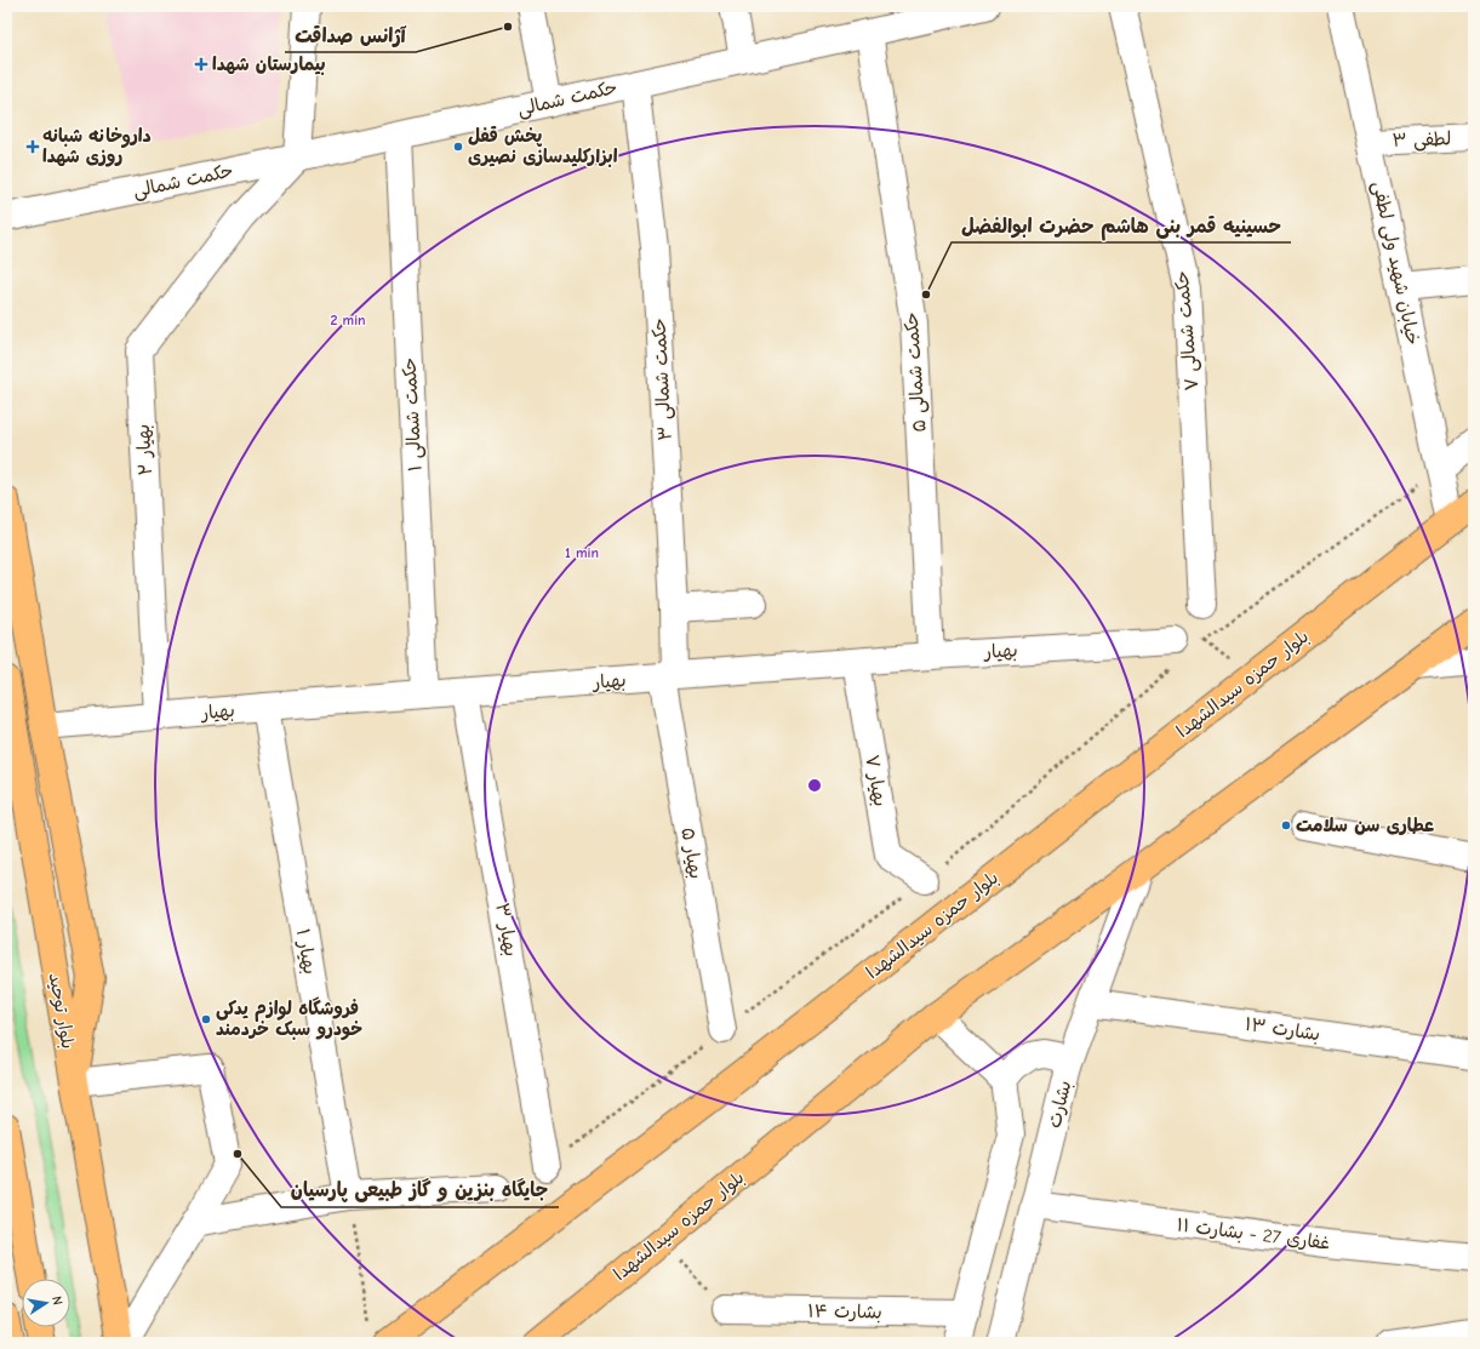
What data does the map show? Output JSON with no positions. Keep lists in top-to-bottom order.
{
  "streets": {
    "main road": ["بلوار حمزه سیدالشهدا", "بلوار توحید"],
    "street": [
      "حکمت شمالی",
      "لطفی ۳",
      "خیابان شهید ولی لطفی",
      "حکمت شمالی ۷",
      "حکمت شمالی ۵",
      "حکمت شمالی ۳",
      "حکمت شمالی ۱",
      "بهیار ۲",
      "بهیار",
      "بهیار ۷",
      "بهیار ۵",
      "بهیار ۳",
      "بهیار ۱",
      "بشارت ۱۳",
      "بشارت",
      "غفاری 27 - بشارت ۱۱",
      "بشارت ۱۴"
    ]
  },
  "crossings": [
    ["حکمت شمالی", "حکمت شمالی ۵"],
    ["حکمت شمالی", "حکمت شمالی ۳"],
    ["حکمت شمالی", "حکمت شمالی ۱"],
    ["حکمت شمالی", "بهیار ۲"],
    ["لطفی ۳", "خیابان شهید ولی لطفی"],
    ["خیابان شهید ولی لطفی", "بلوار حمزه سیدالشهدا"],
    ["حکمت شمالی ۵", "بهیار"],
    ["حکمت شمالی ۳", "بهیار"],
    ["حکمت شمالی ۳", "بهیار ۵"],
    ["حکمت شمالی ۱", "بهیار"],
    ["بهیار ۲", "بهیار"],
    ["بهیار", "بهیار ۷"],
    ["بهیار", "بهیار ۵"],
    ["بهیار", "بهیار ۳"],
    ["بهیار", "بهیار ۱"],
    ["بلوار حمزه سیدالشهدا", "بشارت"],
    ["بشارت ۱۳", "بشارت"],
    ["بشارت", "غفاری 27 - بشارت ۱۱"]
  ],
  "places": {
    "other": [
      "آژانس صداقت",
      "پخش قفل ابزارکلیدسازی نصیری",
      "حسینیه قمر بنی هاشم حضرت ابوالفضل",
      "عطاری سن سلامت",
      "فروشگاه لوازم یدکی خودرو سبک خردمند",
      "جایگاه بنزین و گاز طبیعی پارسیان"
    ],
    "health": ["بیمارستان شهدا", "داروخانه شبانه روزی شهدا"]
  },
  "north": "right",
  "rings": ["2 min", "1 min"]
}
